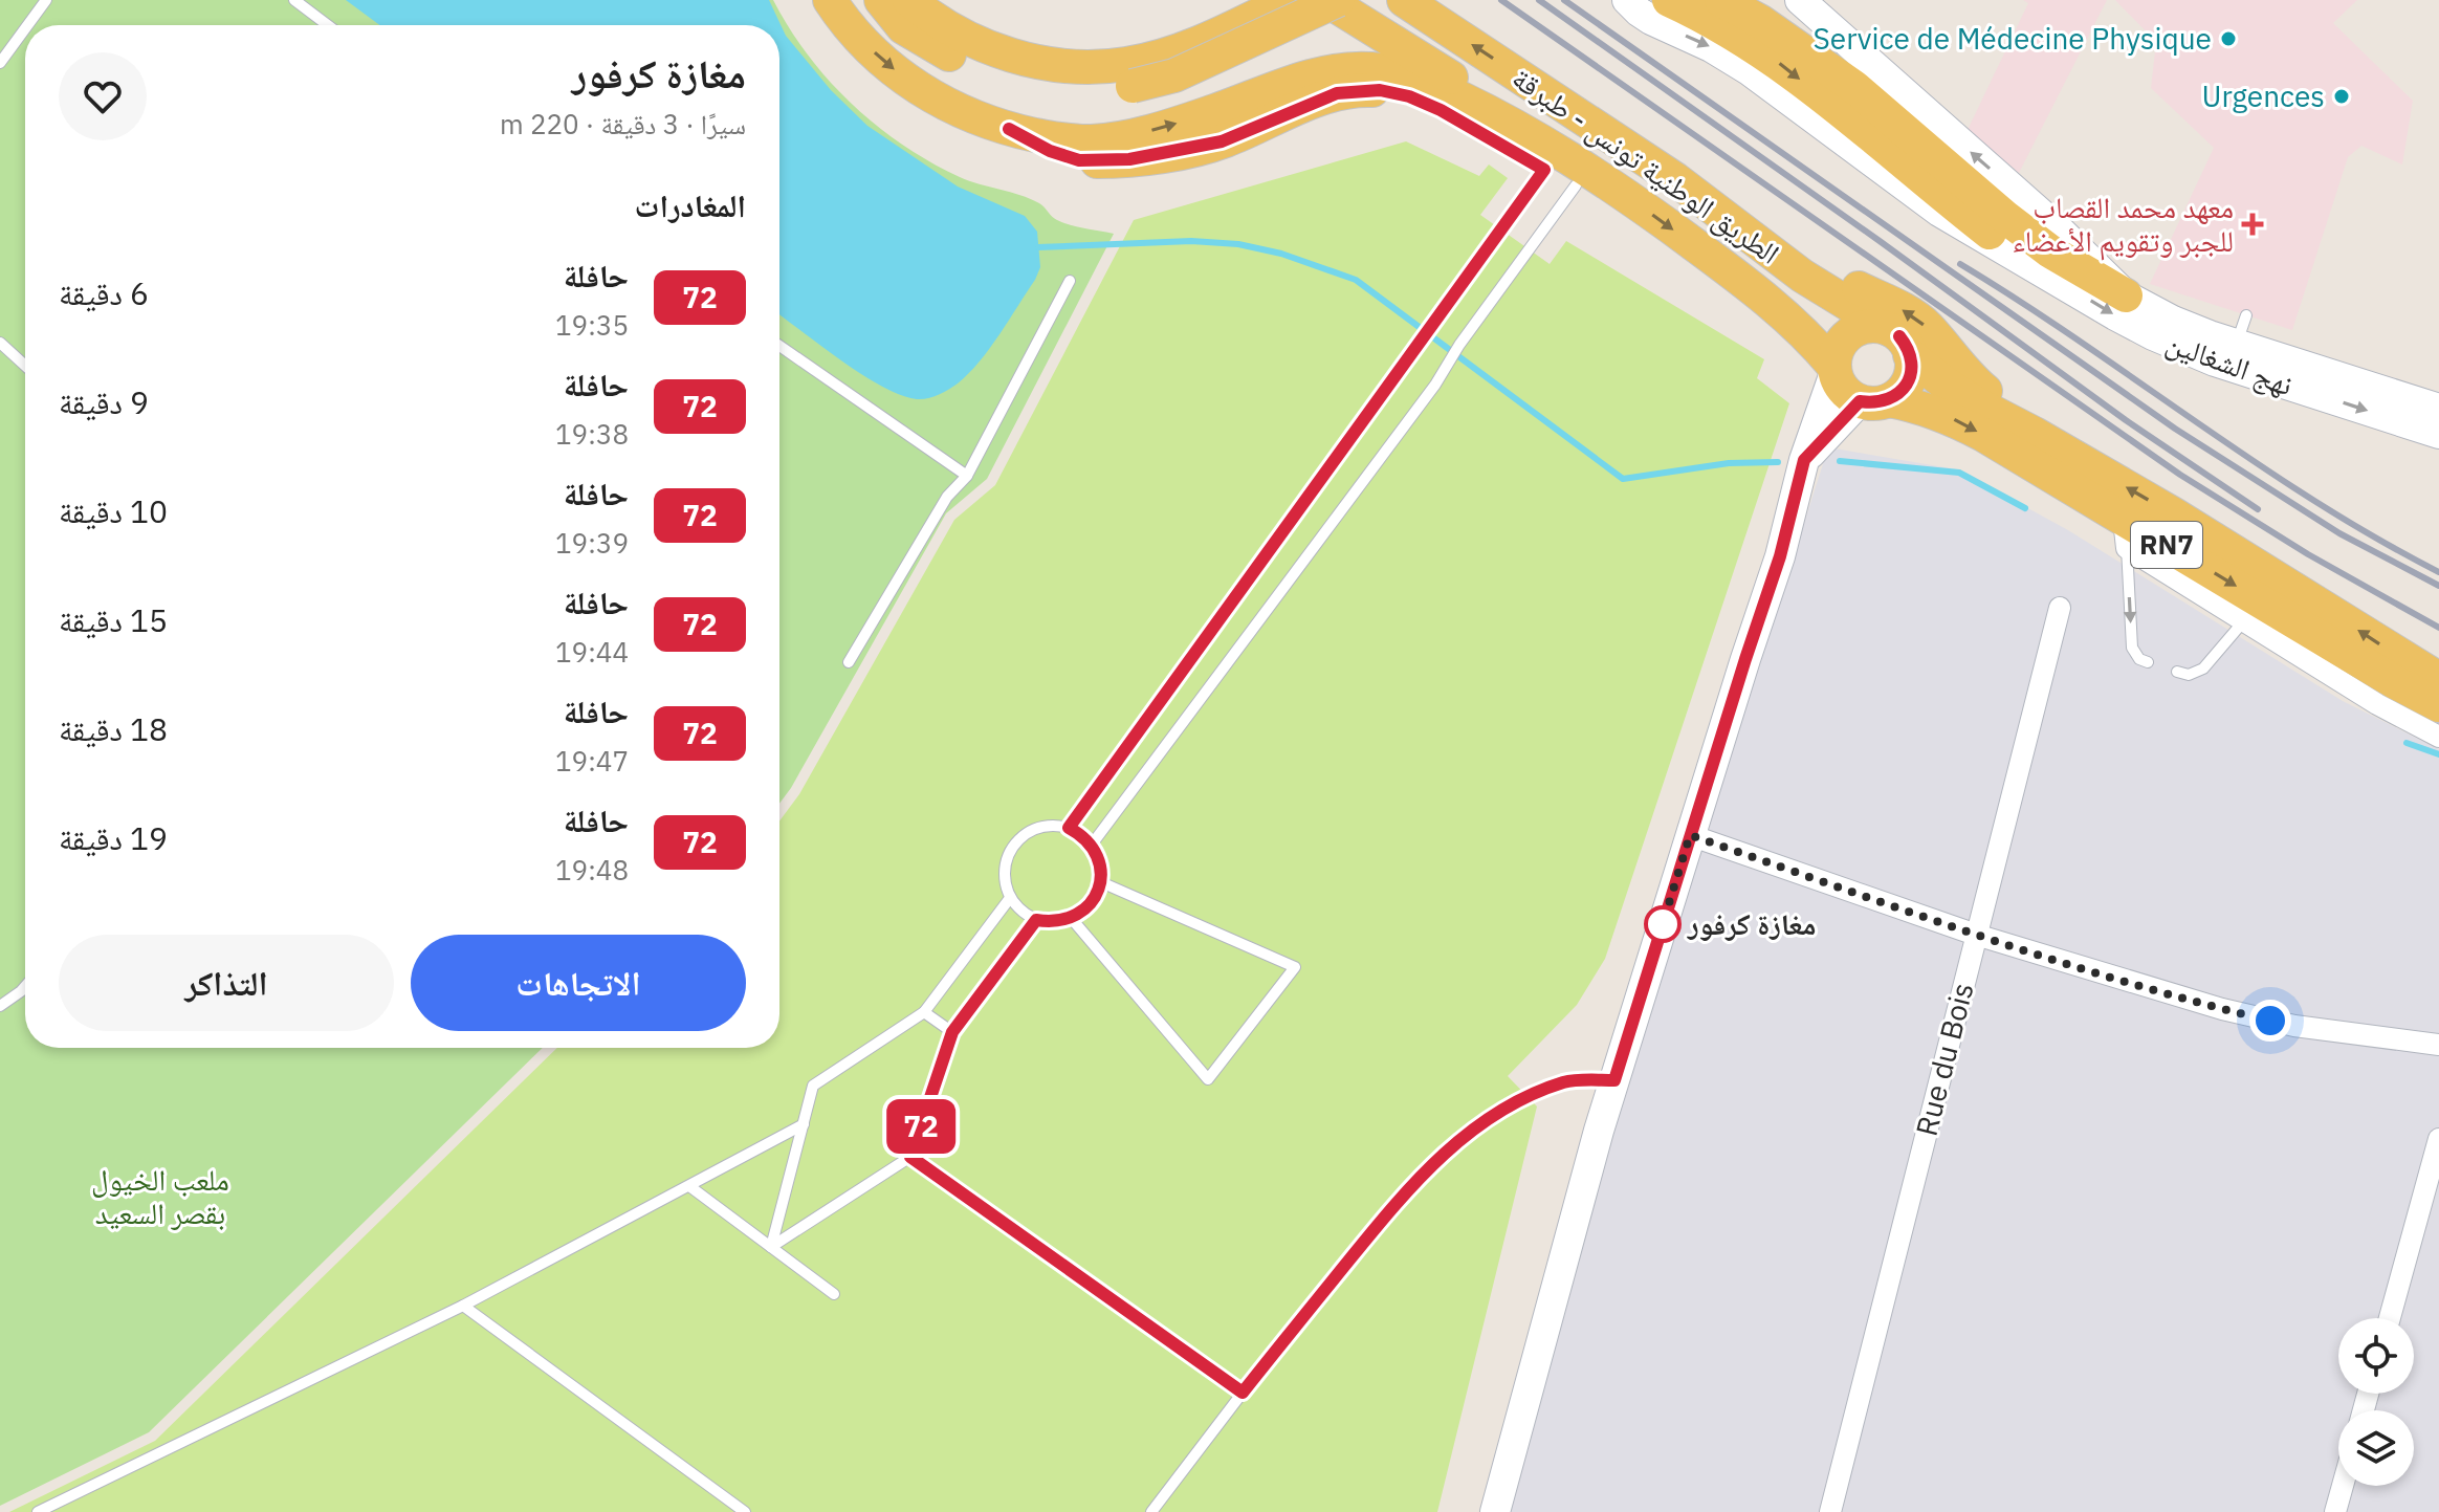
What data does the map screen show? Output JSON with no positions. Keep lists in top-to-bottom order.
{
  "streets": {
    "main road": ["الطريق الوطنية تونس - طبرقة", "RN7"],
    "street": ["نهج الشغالين", "Rue du Bois"]
  },
  "crossings": [
    ["الطريق الوطنية تونس - طبرقة", "RN7"]
  ],
  "parks": ["ملعب الخيول بقصر السعيد"],
  "places": {
    "other": ["Service de Médecine Physique", "Urgences", "مغازة كرفور"],
    "health": ["معهد محمد القصاب للجبر وتقويم الأعضاء"]
  },
  "lines": ["bus line 72"],
  "page": {
    "on_map": "72",
    "heading": [
      ["مغازة كرفور", "سيرًا · 3 دقيقة · 220 m"],
      "المغادرات"
    ],
    "list": [
      {
        "mark": "72",
        "name": "حافلة",
        "note": "19:35",
        "value": "6 دقيقة"
      },
      {
        "mark": "72",
        "name": "حافلة",
        "note": "19:38",
        "value": "9 دقيقة"
      },
      {
        "mark": "72",
        "name": "حافلة",
        "note": "19:39",
        "value": "10 دقيقة"
      },
      {
        "mark": "72",
        "name": "حافلة",
        "note": "19:44",
        "value": "15 دقيقة"
      },
      {
        "mark": "72",
        "name": "حافلة",
        "note": "19:47",
        "value": "18 دقيقة"
      },
      {
        "mark": "72",
        "name": "حافلة",
        "note": "19:48",
        "value": "19 دقيقة"
      }
    ],
    "buttons": ["الاتجاهات", "التذاكر"]
  }
}
